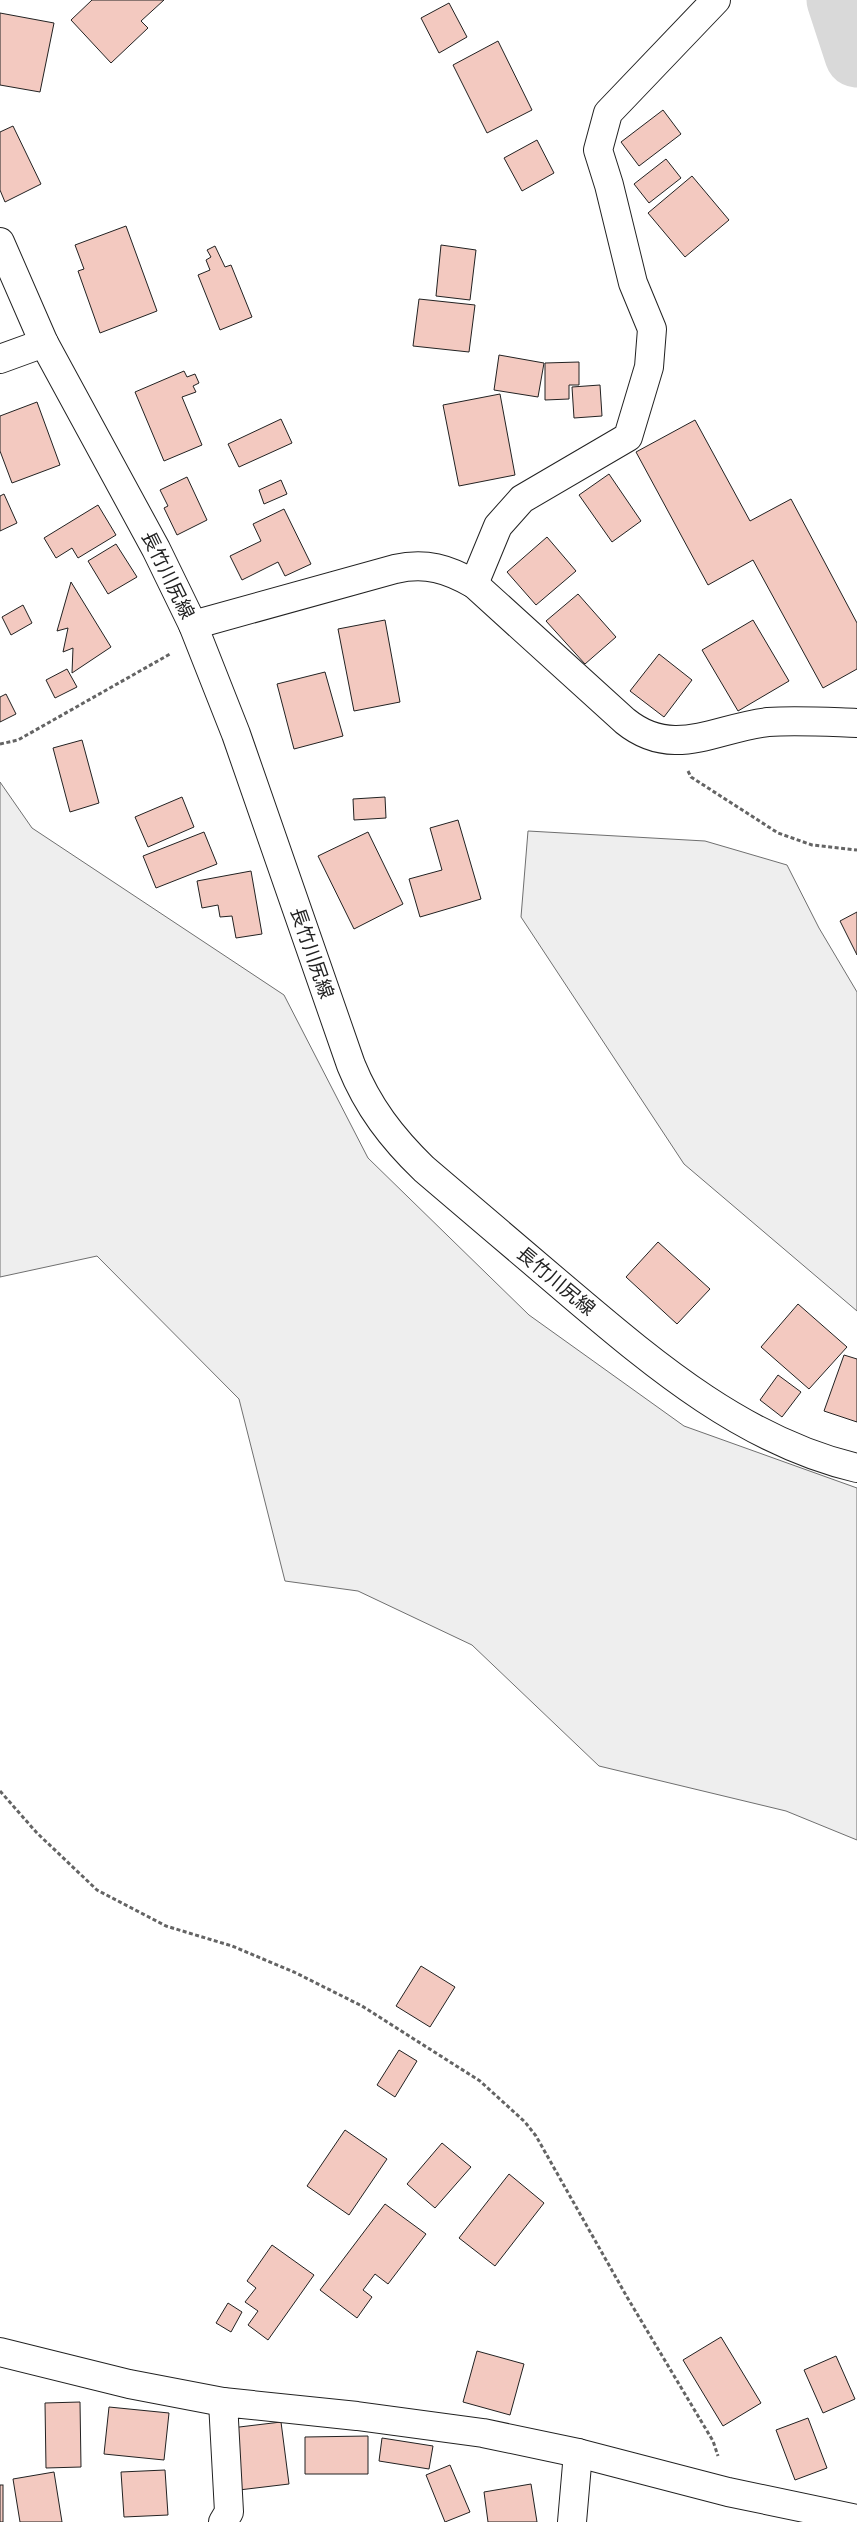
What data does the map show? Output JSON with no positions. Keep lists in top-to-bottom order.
{
  "streets": {
    "main road": ["長竹川尻線"]
  }
}
